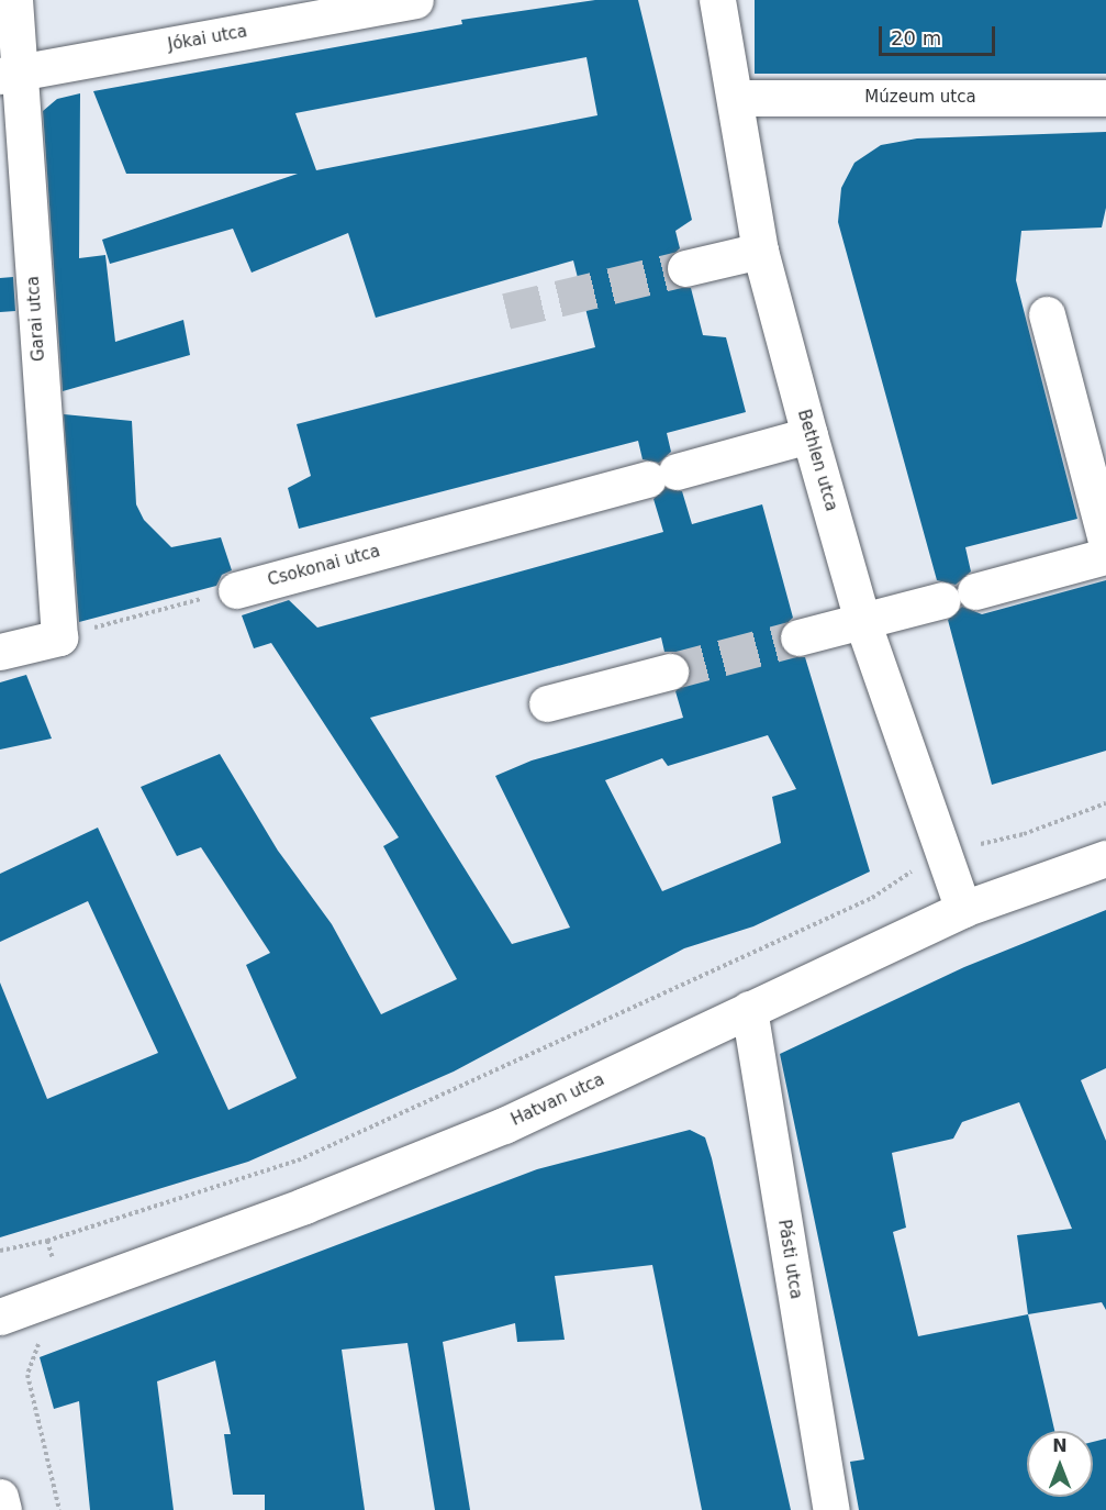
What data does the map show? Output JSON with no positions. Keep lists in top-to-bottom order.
{
  "streets": {
    "street": [
      "Jókai utca",
      "Múzeum utca",
      "Garai utca",
      "Bethlen utca",
      "Csokonai utca",
      "Hatvan utca",
      "Pásti utca"
    ]
  },
  "crossings": [
    ["Jókai utca", "Garai utca"],
    ["Múzeum utca", "Bethlen utca"],
    ["Bethlen utca", "Csokonai utca"],
    ["Bethlen utca", "Hatvan utca"],
    ["Hatvan utca", "Pásti utca"]
  ],
  "scale_bar": "20 m",
  "north": "top"
}
